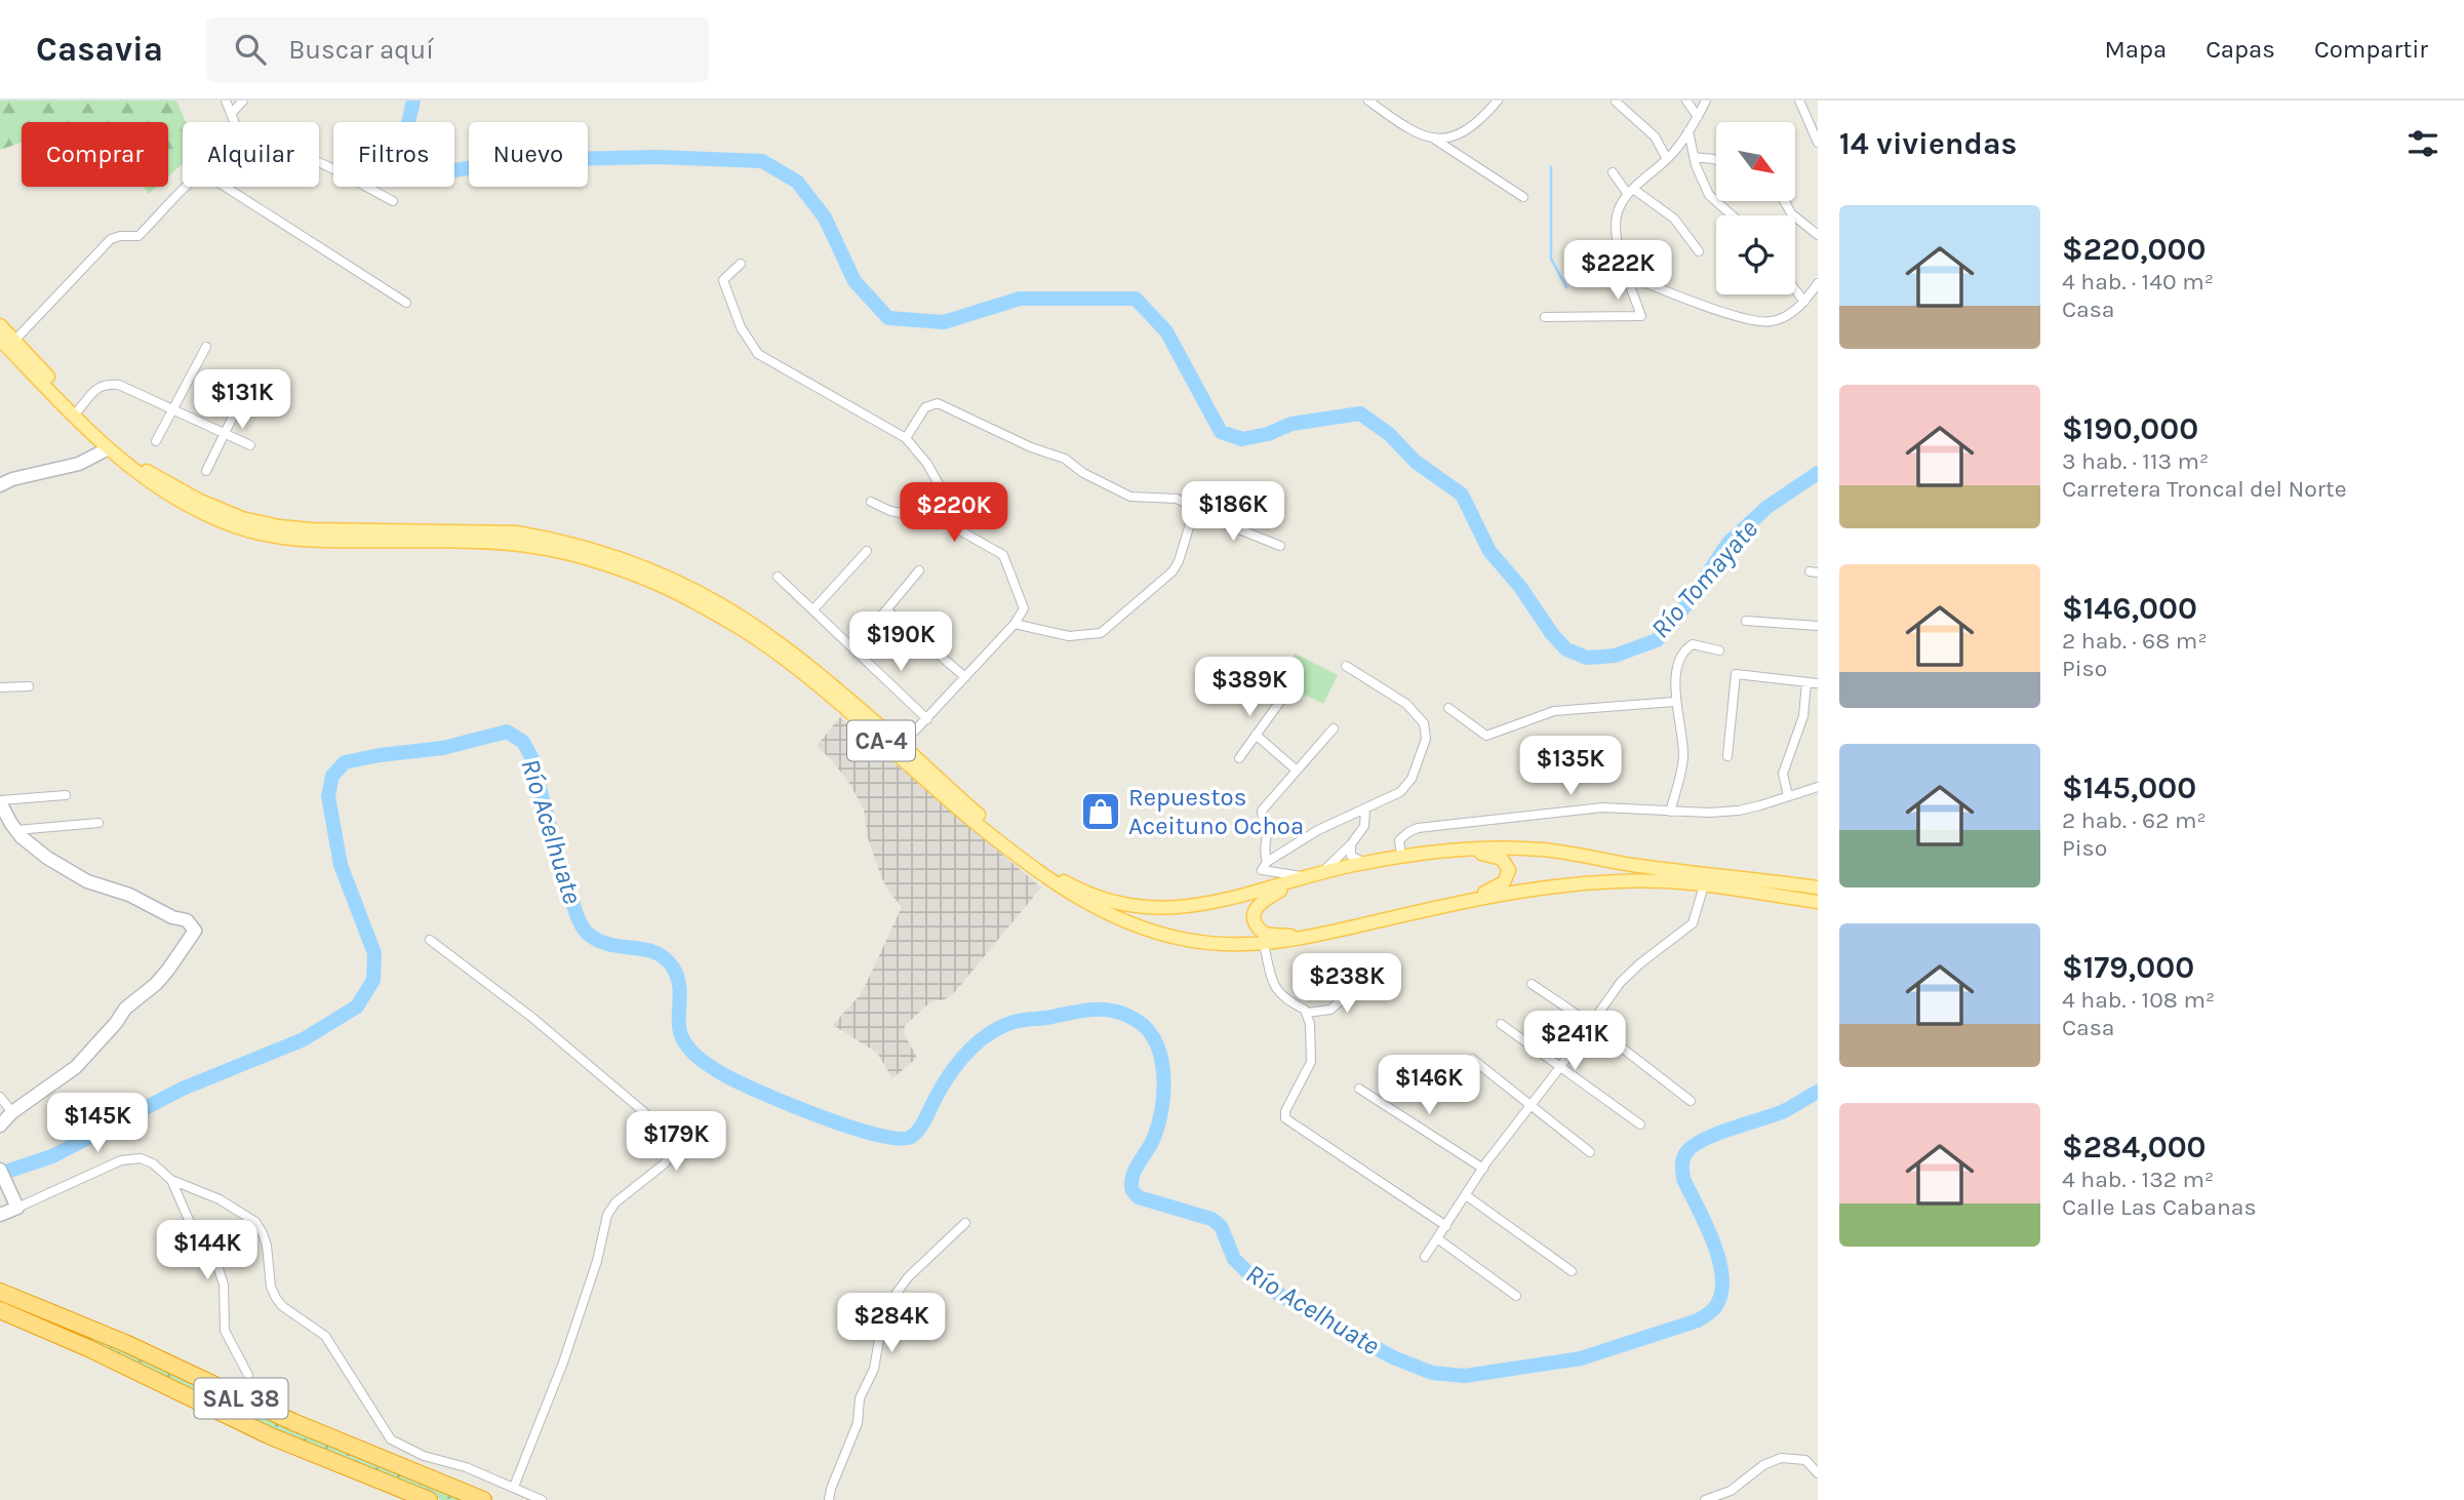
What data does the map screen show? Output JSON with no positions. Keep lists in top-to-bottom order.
{
  "streets": {
    "highway": ["SAL 38"],
    "main road": ["CA-4"]
  },
  "water": ["Río Tomayate", "Río Acelhuate"],
  "places": {
    "shop": ["Repuestos Aceituno Ochoa"]
  },
  "north": "bottom right",
  "page": {
    "header": "Casavia",
    "search": "Buscar aquí",
    "nav": ["Mapa", "Capas", "Compartir"],
    "heading": "14 viviendas",
    "chip": [
      "Comprar",
      "Alquilar",
      "Filtros",
      "Nuevo"
    ],
    "list": [
      {
        "name": "$220,000",
        "note": "4 hab. · 140 m² · Casa"
      },
      {
        "name": "$190,000",
        "note": "3 hab. · 113 m² · Carretera Troncal del Norte"
      },
      {
        "name": "$146,000",
        "note": "2 hab. · 68 m² · Piso"
      },
      {
        "name": "$145,000",
        "note": "2 hab. · 62 m² · Piso"
      },
      {
        "name": "$179,000",
        "note": "4 hab. · 108 m² · Casa"
      },
      {
        "name": "$284,000",
        "note": "4 hab. · 132 m² · Calle Las Cabanas"
      }
    ],
    "price": [
      "$222K",
      "$131K",
      "$186K",
      "$220K",
      "$190K",
      "$389K",
      "$135K",
      "$238K",
      "$241K",
      "$146K",
      "$145K",
      "$179K",
      "$144K",
      "$284K"
    ]
  }
}
